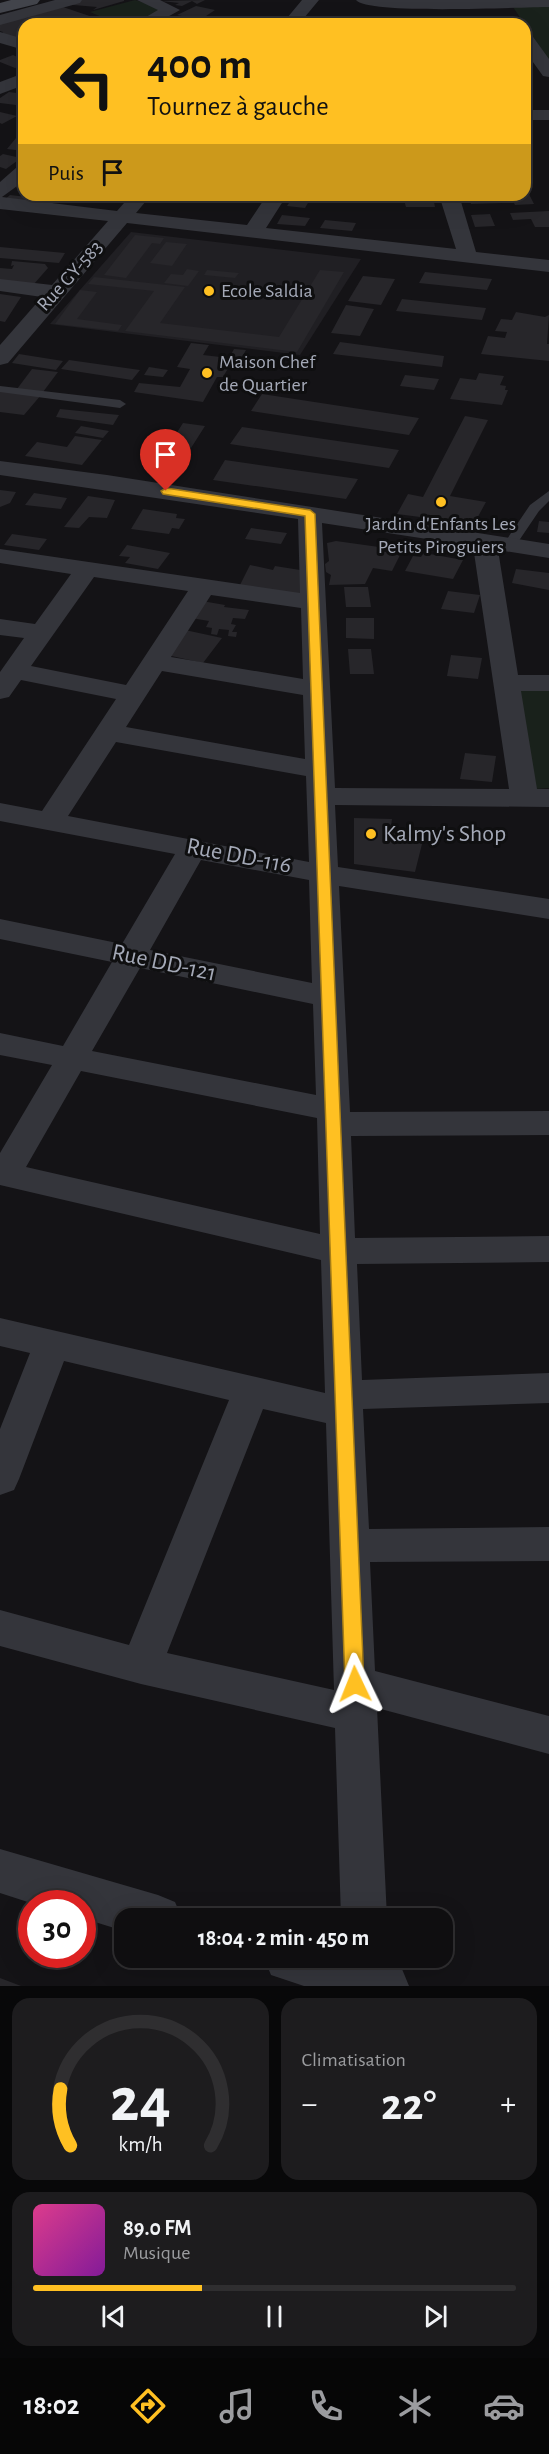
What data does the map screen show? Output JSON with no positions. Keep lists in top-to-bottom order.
{
  "streets": {
    "street": ["Rue GY-583", "Rue DD-116", "Rue DD-121"]
  },
  "places": [
    "Ecole Saldia",
    "Maison Chef de Quartier",
    "Jardin d'Enfants Les Petits Piroguiers",
    "Kalmy's Shop"
  ],
  "page": {
    "turn": ["400 m", "Tournez à gauche"],
    "then": "Puis",
    "limit": "30",
    "trip": "18:04 · 2 min · 450 m",
    "tile": "Climatisation",
    "heat": ["−", "22°", "+"],
    "song": ["89.0 FM", "Musique"],
    "tabs": "18:02",
    "gauge": ["24", "km/h"]
  }
}
